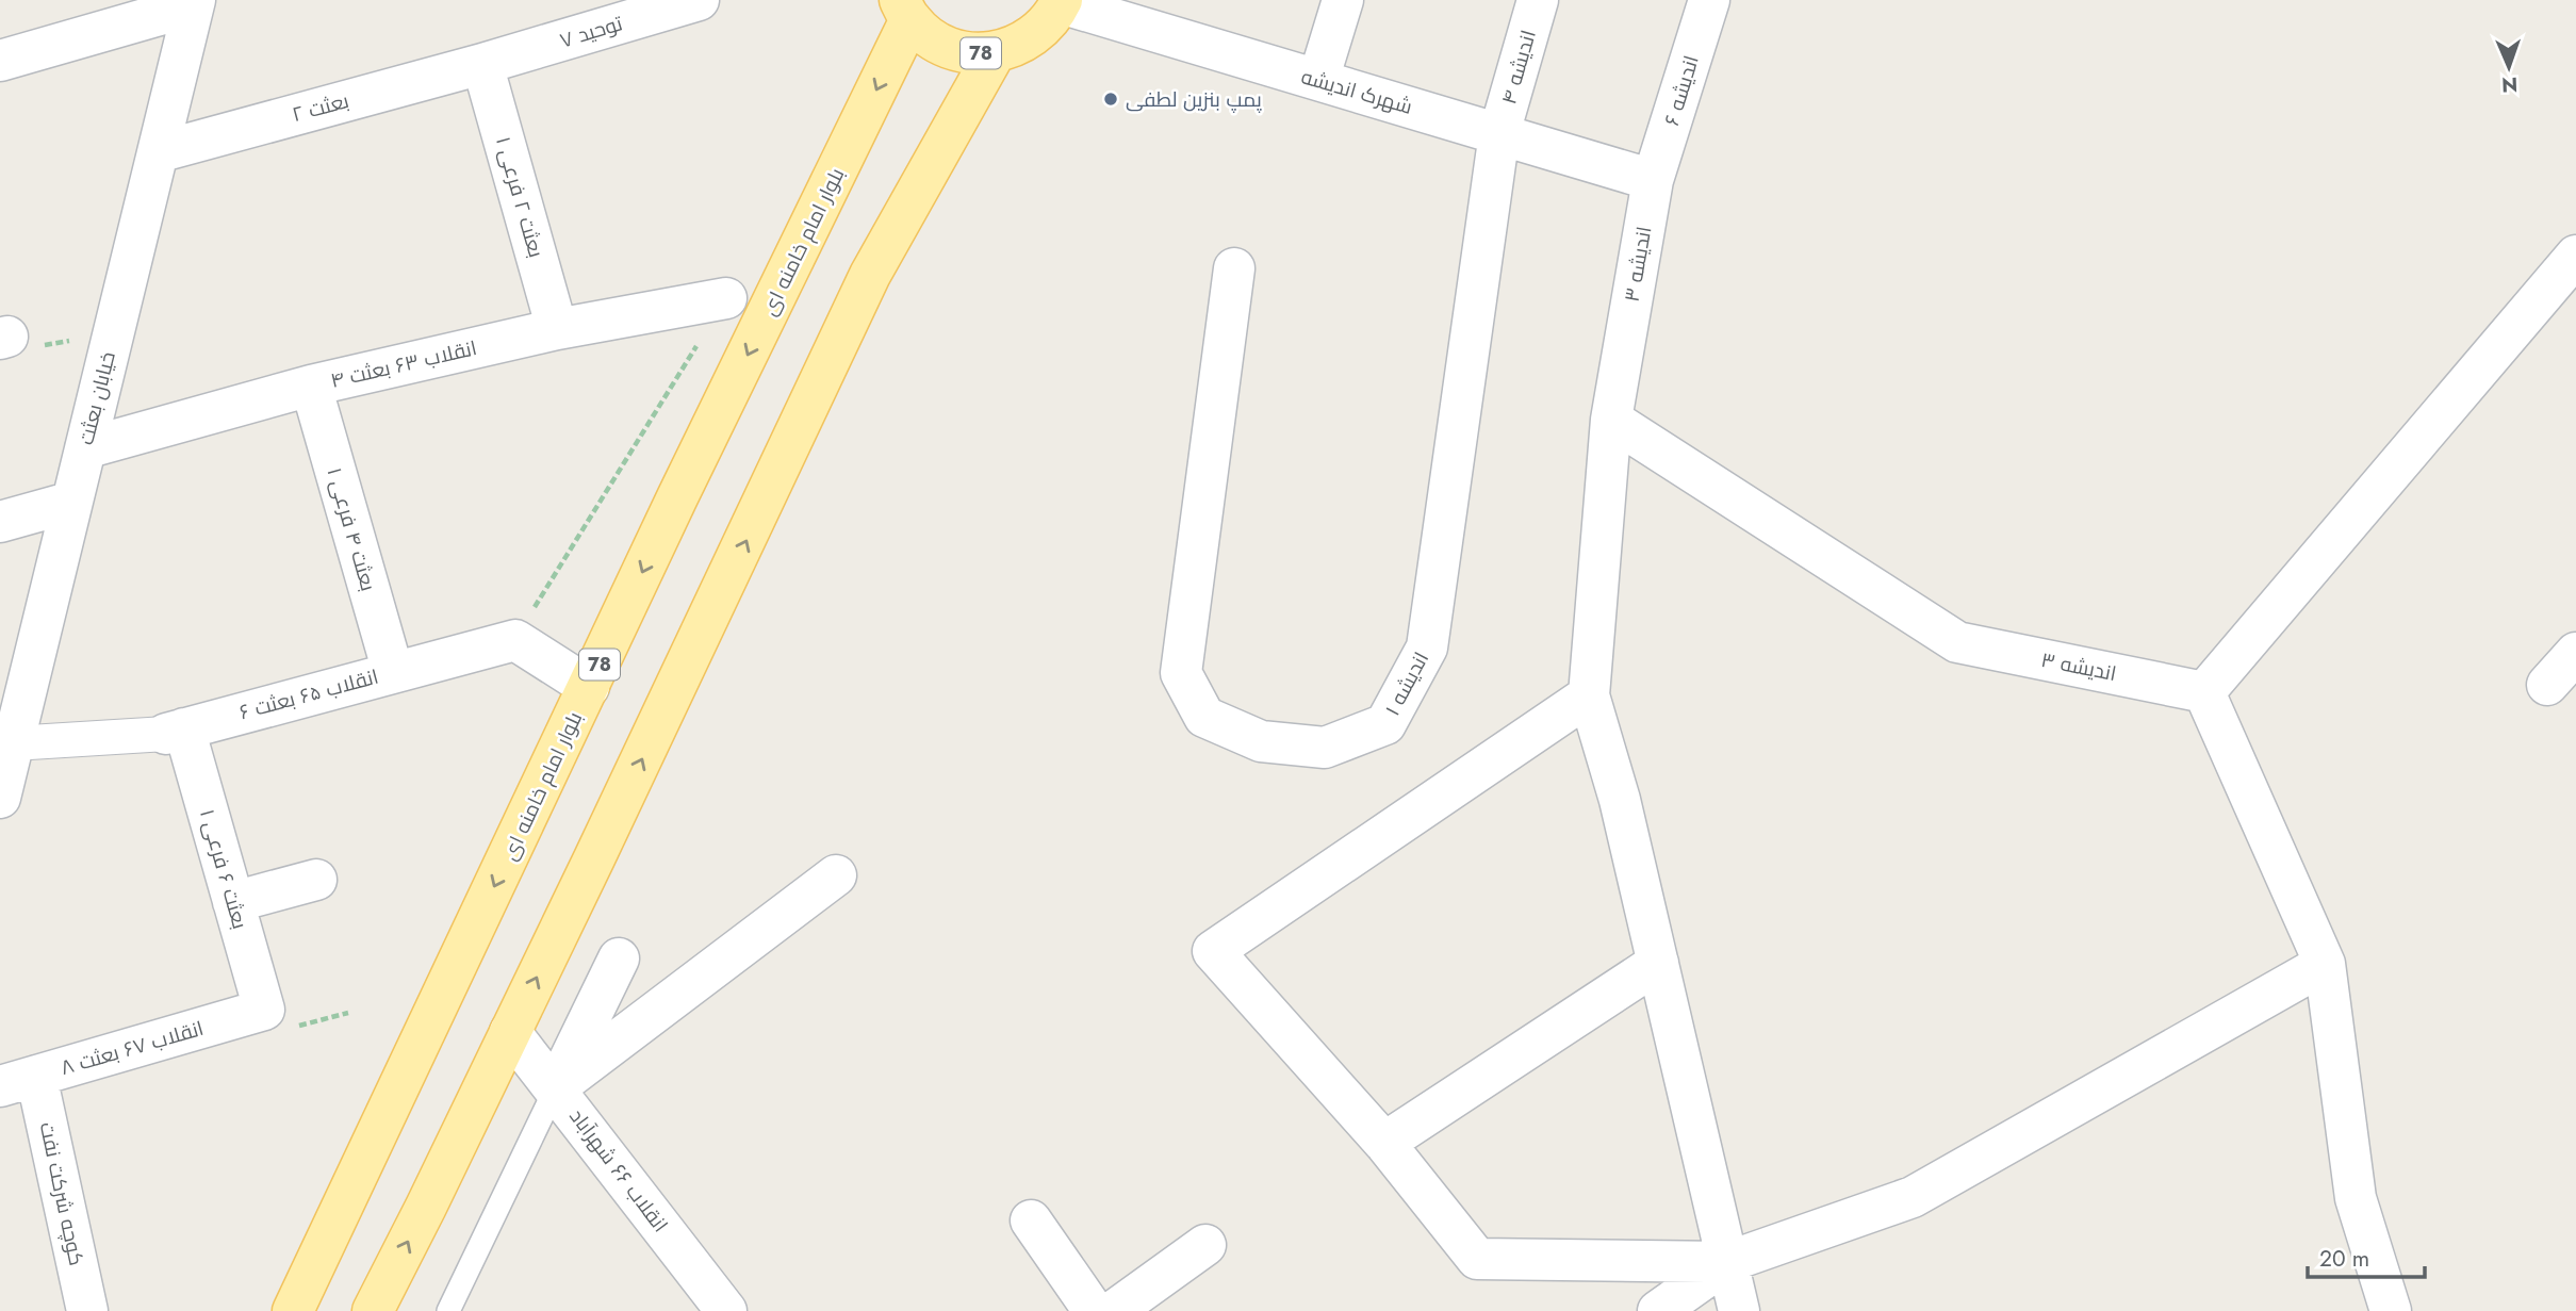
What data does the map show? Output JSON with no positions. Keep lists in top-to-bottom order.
{
  "streets": {
    "main road": ["78", "بلوار امام خامنه ای"],
    "street": [
      "توحید ۷",
      "اندیشه ۴",
      "اندیشه ۶",
      "شهرک اندیشه",
      "بعثت ۲",
      "بعثت ۲ فرعی ۱",
      "اندیشه ۳",
      "انقلاب ۶۳ بعثت ۴",
      "خیابان بعثت",
      "بعثت ۴ فرعی ۱",
      "اندیشه ۱",
      "انقلاب ۶۵ بعثت ۶",
      "بعثت ۶ فرعی ۱",
      "انقلاب ۶۷ بعثت ۸",
      "انقلاب ۶۶ شهرآباد",
      "کوچه شرکت نفت"
    ]
  },
  "crossings": [
    ["توحید ۷", "بعثت ۲"],
    ["توحید ۷", "بعثت ۲ فرعی ۱"],
    ["78", "شهرک اندیشه"],
    ["78", "بلوار امام خامنه ای"],
    ["78", "انقلاب ۶۶ شهرآباد"],
    ["اندیشه ۴", "شهرک اندیشه"],
    ["اندیشه ۴", "اندیشه ۱"],
    ["اندیشه ۶", "شهرک اندیشه"],
    ["اندیشه ۶", "اندیشه ۳"],
    ["شهرک اندیشه", "اندیشه ۳"],
    ["شهرک اندیشه", "اندیشه ۱"],
    ["بعثت ۲", "بعثت ۲ فرعی ۱"],
    ["بعثت ۲", "خیابان بعثت"],
    ["بعثت ۲ فرعی ۱", "انقلاب ۶۳ بعثت ۴"],
    ["انقلاب ۶۳ بعثت ۴", "خیابان بعثت"],
    ["انقلاب ۶۳ بعثت ۴", "بعثت ۴ فرعی ۱"],
    ["خیابان بعثت", "انقلاب ۶۵ بعثت ۶"],
    ["بعثت ۴ فرعی ۱", "انقلاب ۶۵ بعثت ۶"],
    ["انقلاب ۶۵ بعثت ۶", "بعثت ۶ فرعی ۱"],
    ["بعثت ۶ فرعی ۱", "انقلاب ۶۷ بعثت ۸"],
    ["انقلاب ۶۷ بعثت ۸", "کوچه شرکت نفت"]
  ],
  "places": ["پمپ بنزین لطفی"],
  "scale_bar": "20 m",
  "north": "bottom"
}
